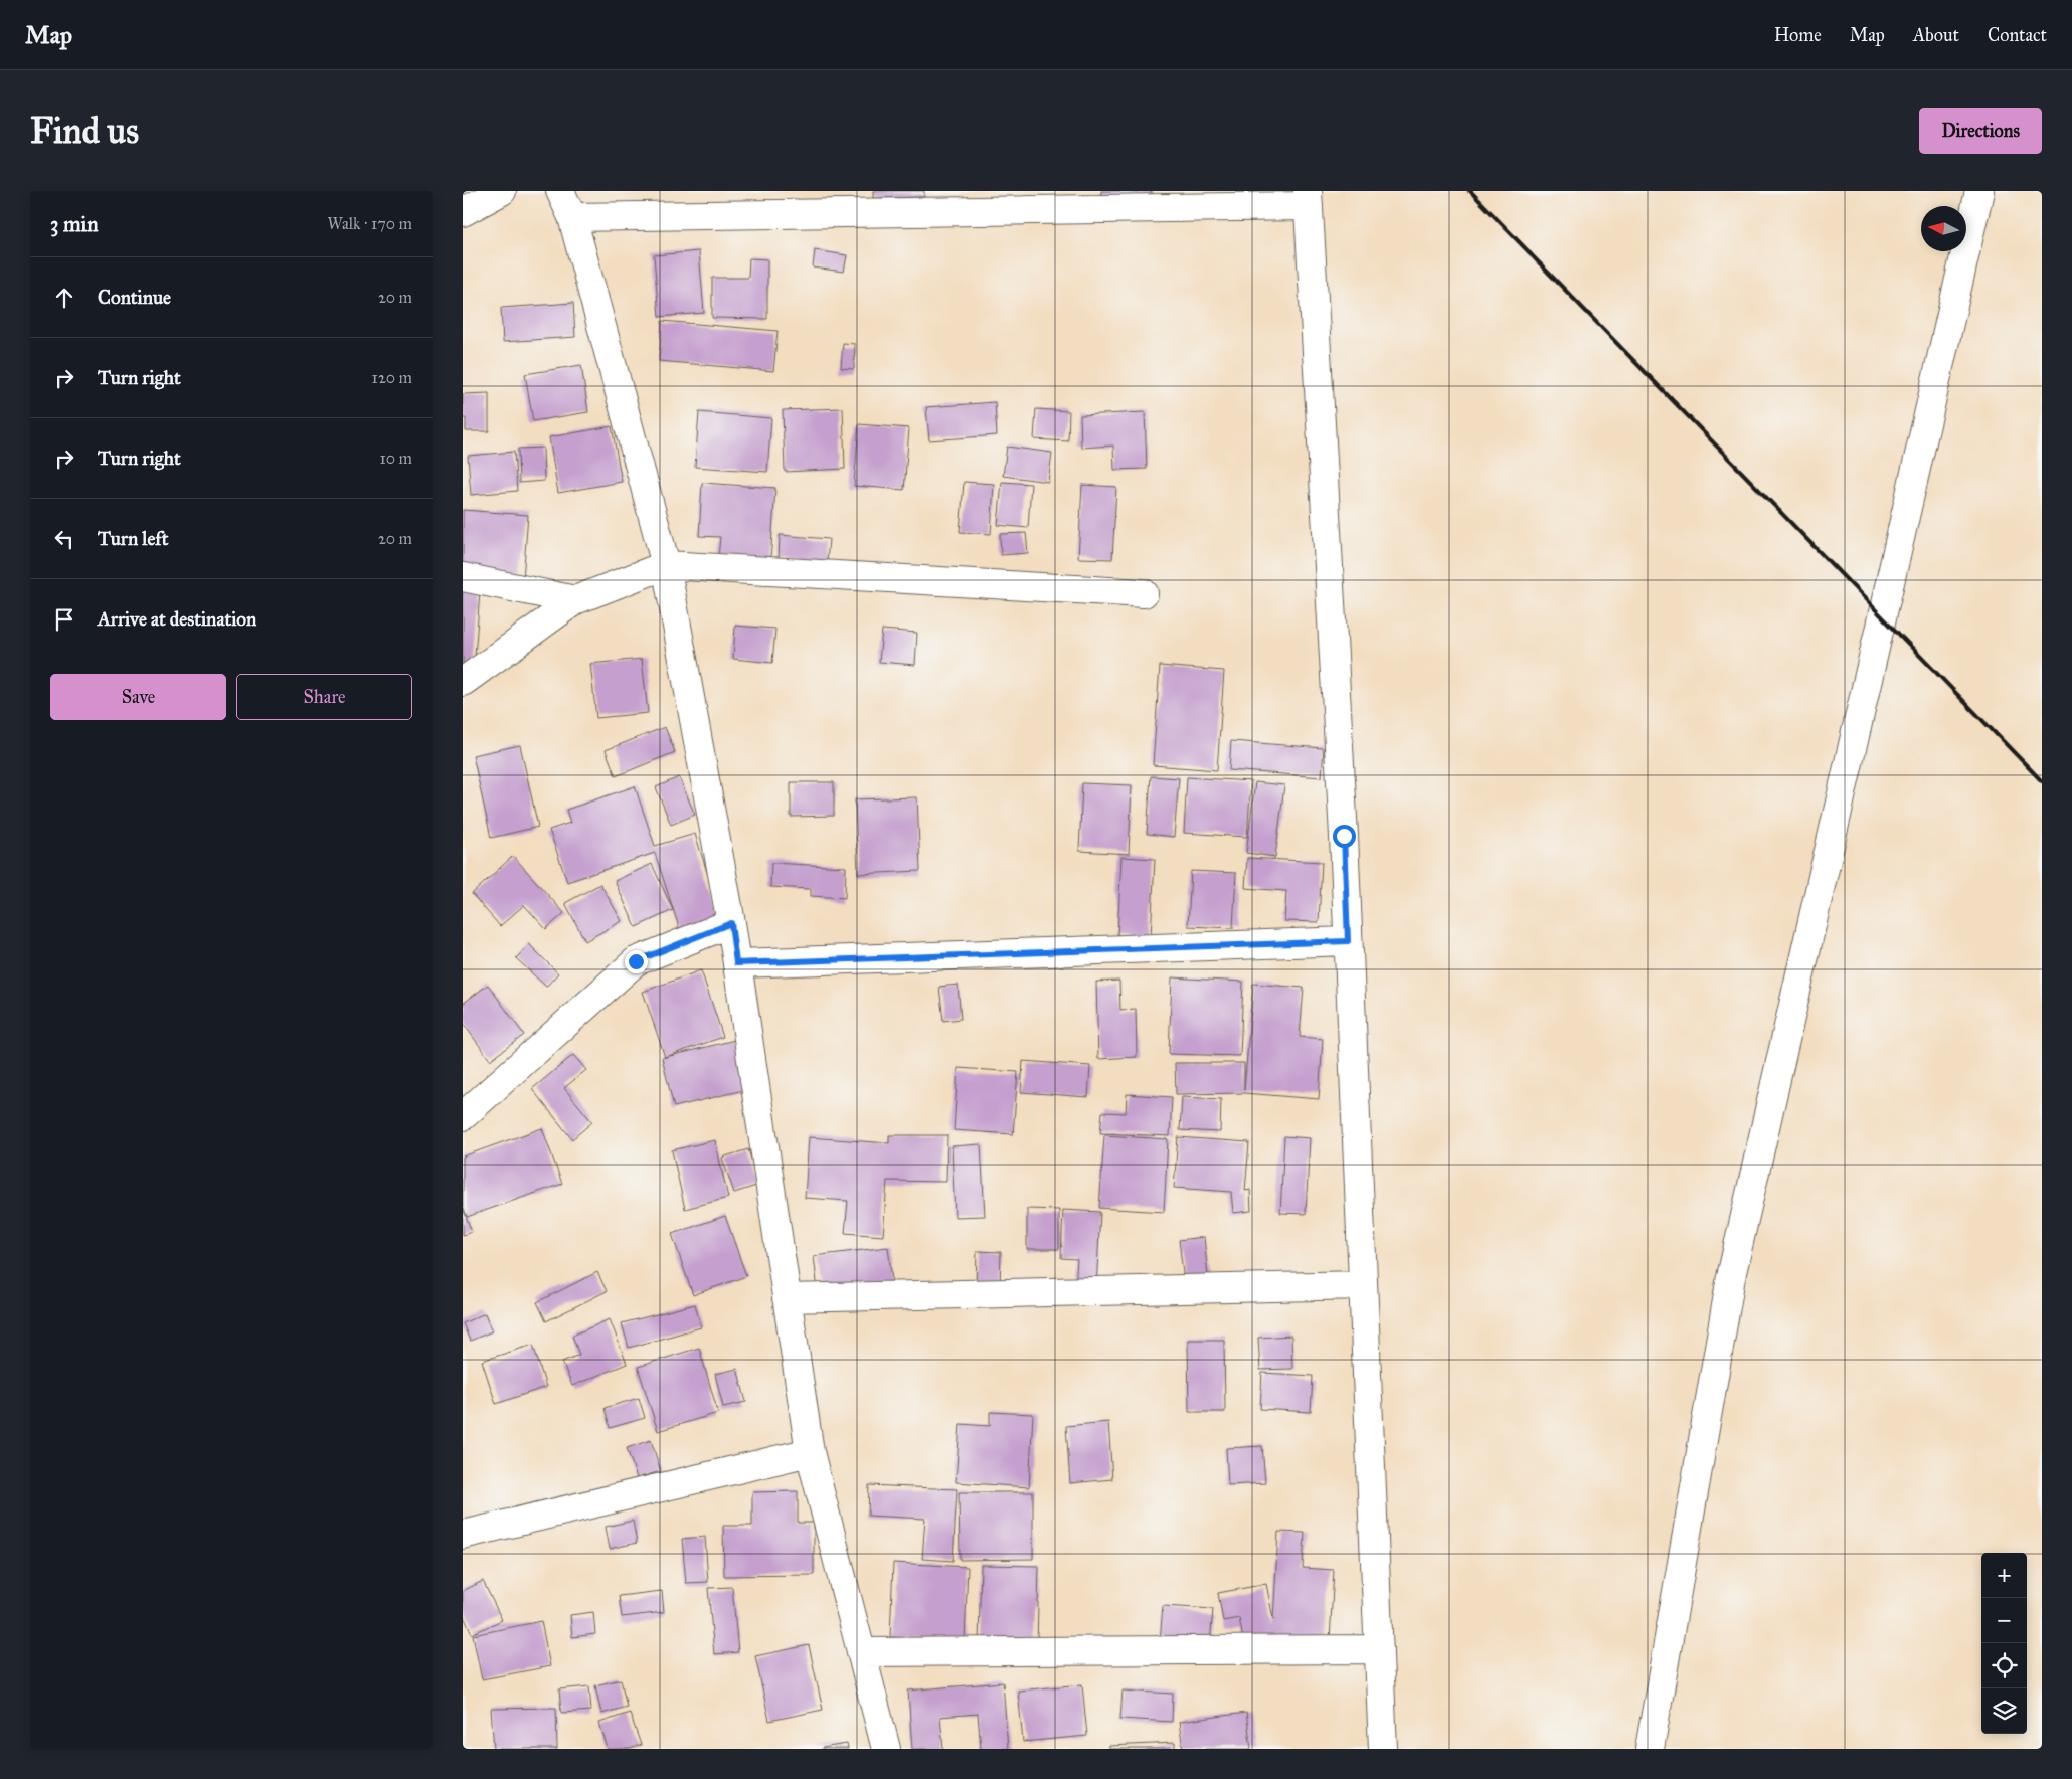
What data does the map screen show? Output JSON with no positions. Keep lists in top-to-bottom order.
{
  "north": "left",
  "page": {
    "header": "Map",
    "nav": [
      "Home",
      "Map",
      "About",
      "Contact"
    ],
    "buttons": [
      "Directions",
      ["Save", "Share"]
    ],
    "title": "Find us",
    "heading": ["3 min", "Walk · 170 m"],
    "list": [
      ["Continue", "20 m"],
      ["Turn right", "120 m"],
      ["Turn right", "10 m"],
      ["Turn left", "20 m"],
      "Arrive at destination"
    ],
    "map_buttons": ["+", "−"]
  }
}
